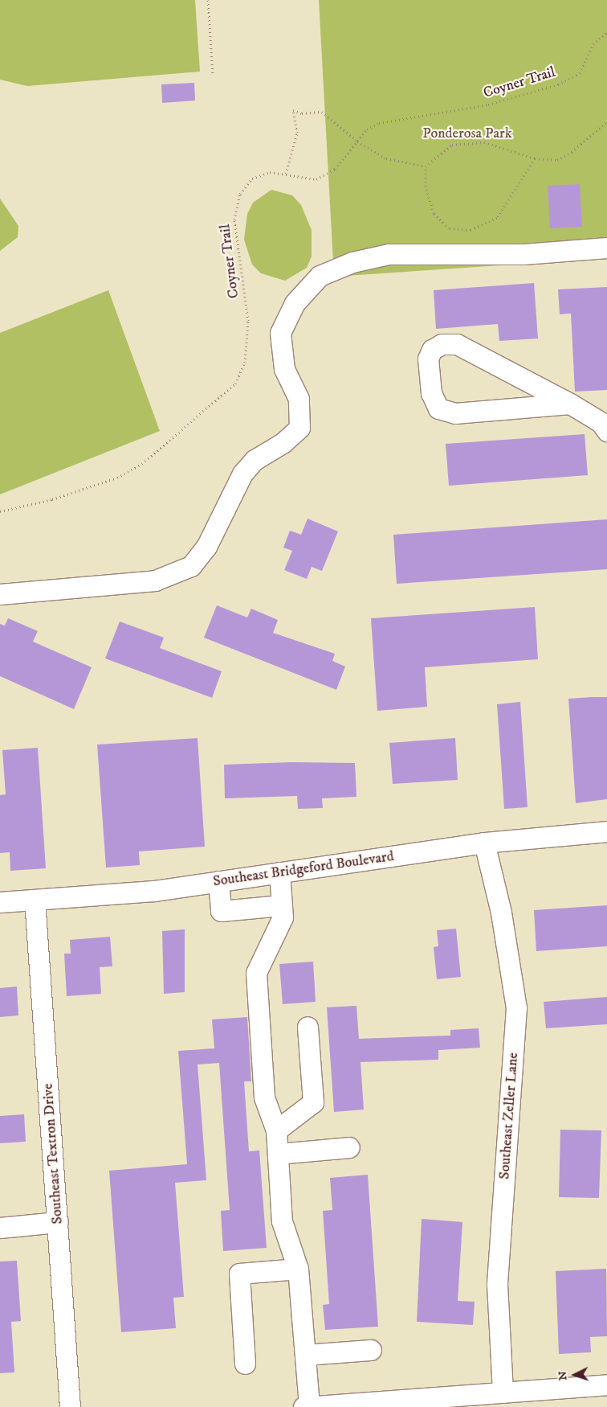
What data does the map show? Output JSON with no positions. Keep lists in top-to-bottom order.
{
  "streets": {
    "street": ["Southeast Bridgeford Boulevard", "Southeast Zeller Lane", "Southeast Textron Drive"],
    "path": ["Coyner Trail"]
  },
  "crossings": [
    ["Southeast Bridgeford Boulevard", "Southeast Zeller Lane"],
    ["Southeast Bridgeford Boulevard", "Southeast Textron Drive"]
  ],
  "parks": ["Ponderosa Park"],
  "north": "left"
}
